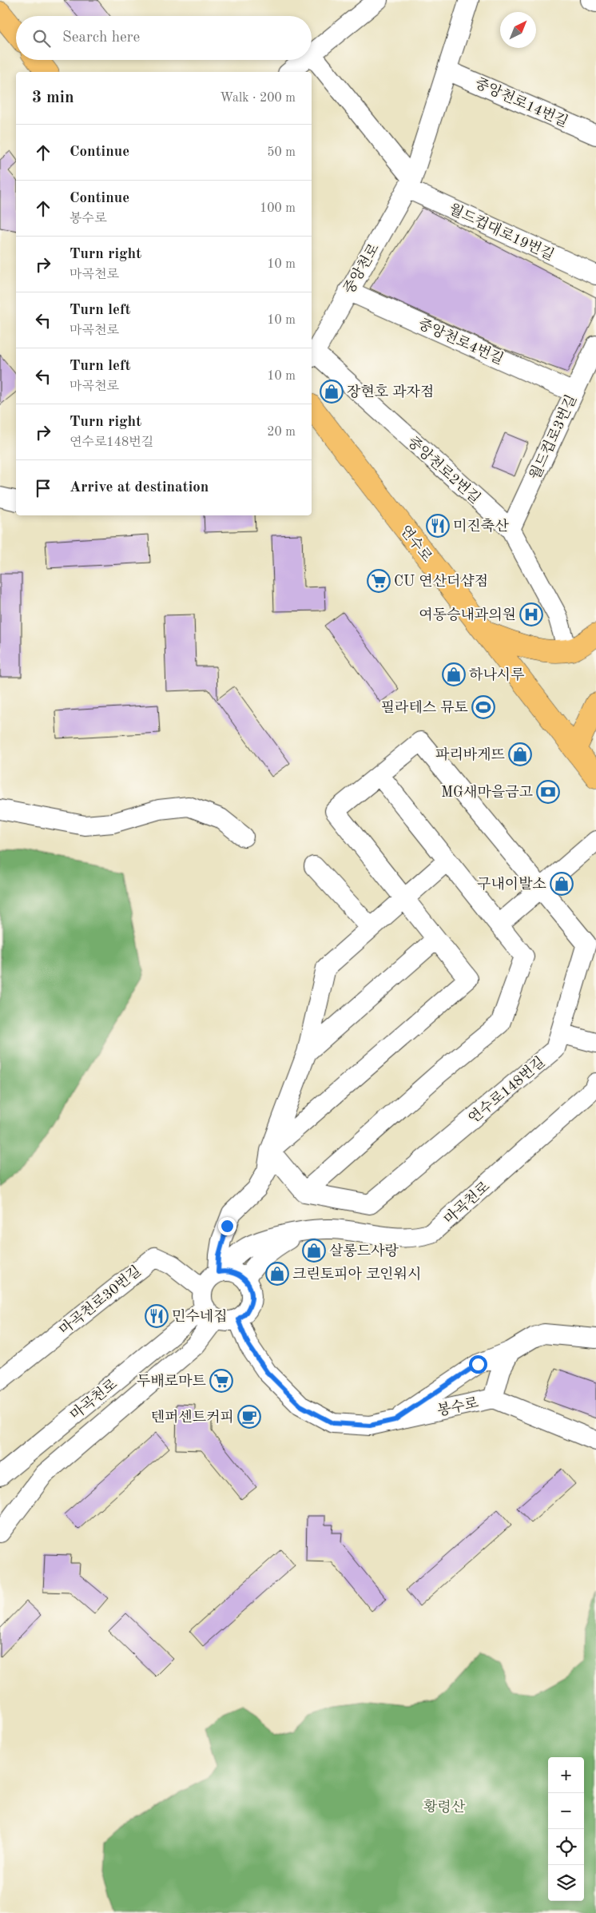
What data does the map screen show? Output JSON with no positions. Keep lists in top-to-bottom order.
{
  "streets": {
    "main road": ["연수로"],
    "street": [
      "중앙천로14번길",
      "월드컵대로19번길",
      "중앙천로",
      "중앙천로4번길",
      "월드컵로3번길",
      "중앙천로2번길",
      "연수로148번길",
      "마곡천로",
      "마곡천로30번길",
      "봉수로"
    ]
  },
  "crossings": [
    ["중앙천로14번길", "중앙천로"],
    ["월드컵대로19번길", "중앙천로"],
    ["중앙천로", "중앙천로4번길"],
    ["중앙천로", "중앙천로2번길"],
    ["중앙천로4번길", "월드컵로3번길"],
    ["월드컵로3번길", "중앙천로2번길"],
    ["마곡천로", "마곡천로30번길"],
    ["마곡천로", "봉수로"],
    ["마곡천로30번길", "봉수로"]
  ],
  "parks": ["황령산"],
  "places": {
    "shop": [
      "장현호 과자점",
      "하나시루",
      "파리바게뜨",
      "구내이발소",
      "살롱드사랑",
      "크린토피아 코인워시"
    ],
    "restaurant": ["미진축산", "민수네집"],
    "supermarket": ["CU 연산더샵점", "두배로마트"],
    "hospital": ["여동승내과의원"],
    "sports": ["필라테스 뮤토"],
    "bank": ["MG새마을금고"],
    "cafe": ["텐퍼센트커피"]
  },
  "north": "top right",
  "page": {
    "search": "Search here",
    "heading": ["3 min", "Walk · 200 m"],
    "list": [
      ["Continue", "50 m"],
      ["Continue", "봉수로", "100 m"],
      ["Turn right", "마곡천로", "10 m"],
      ["Turn left", "마곡천로", "10 m"],
      ["Turn left", "마곡천로", "10 m"],
      ["Turn right", "연수로148번길", "20 m"],
      "Arrive at destination"
    ],
    "map_buttons": ["+", "−"]
  }
}
